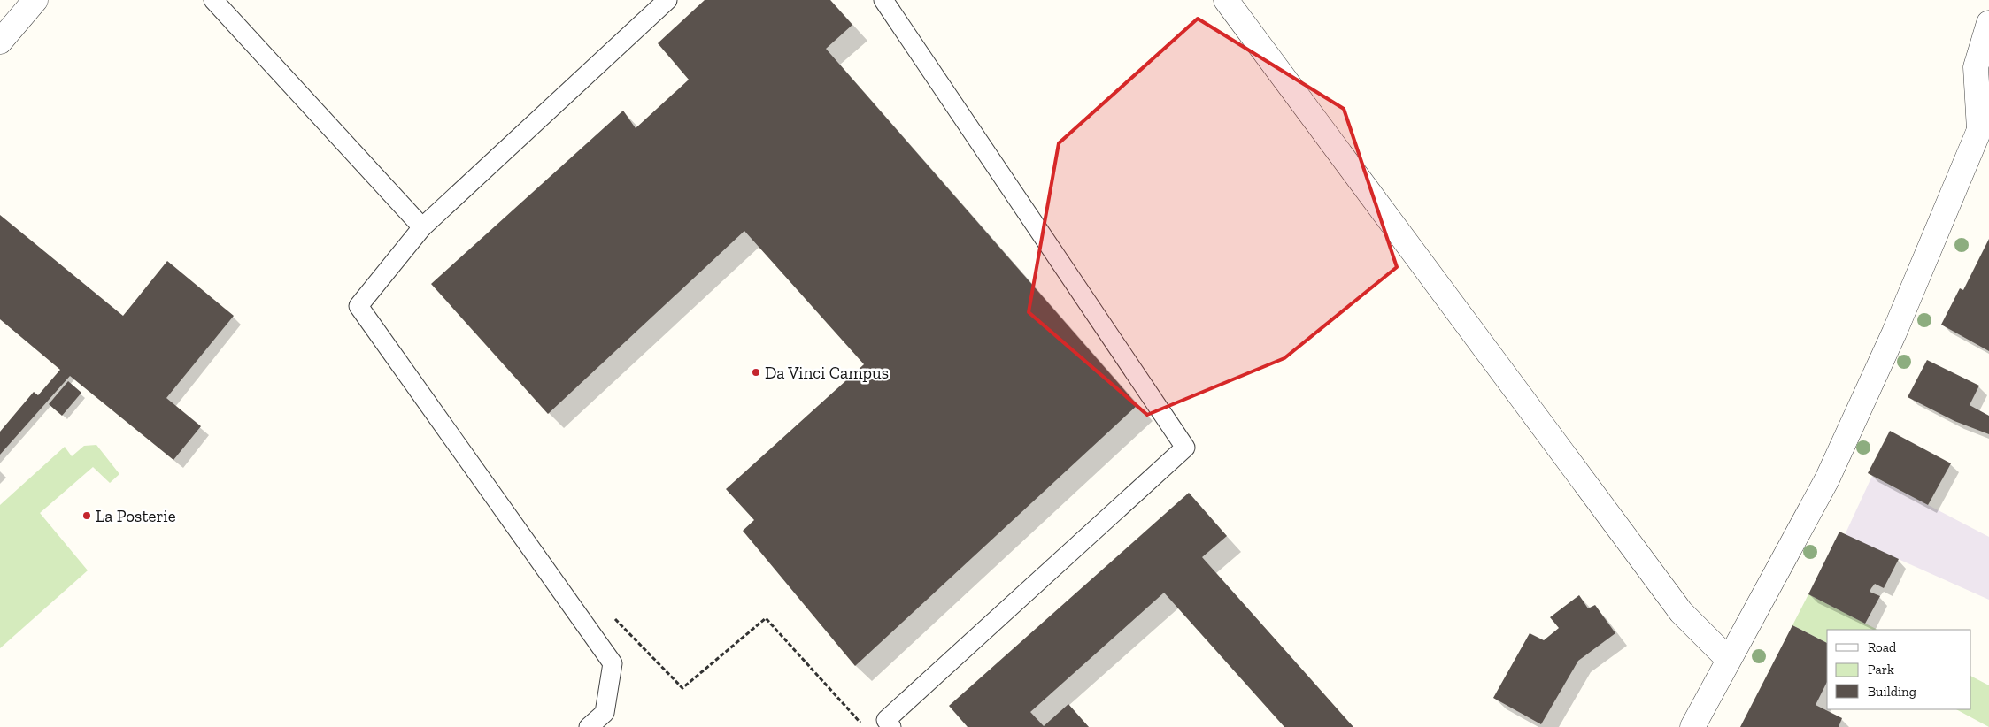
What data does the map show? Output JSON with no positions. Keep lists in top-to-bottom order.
{
  "places": ["Da Vinci Campus", "La Posterie"],
  "legend": ["Road", "Park", "Building"]
}
